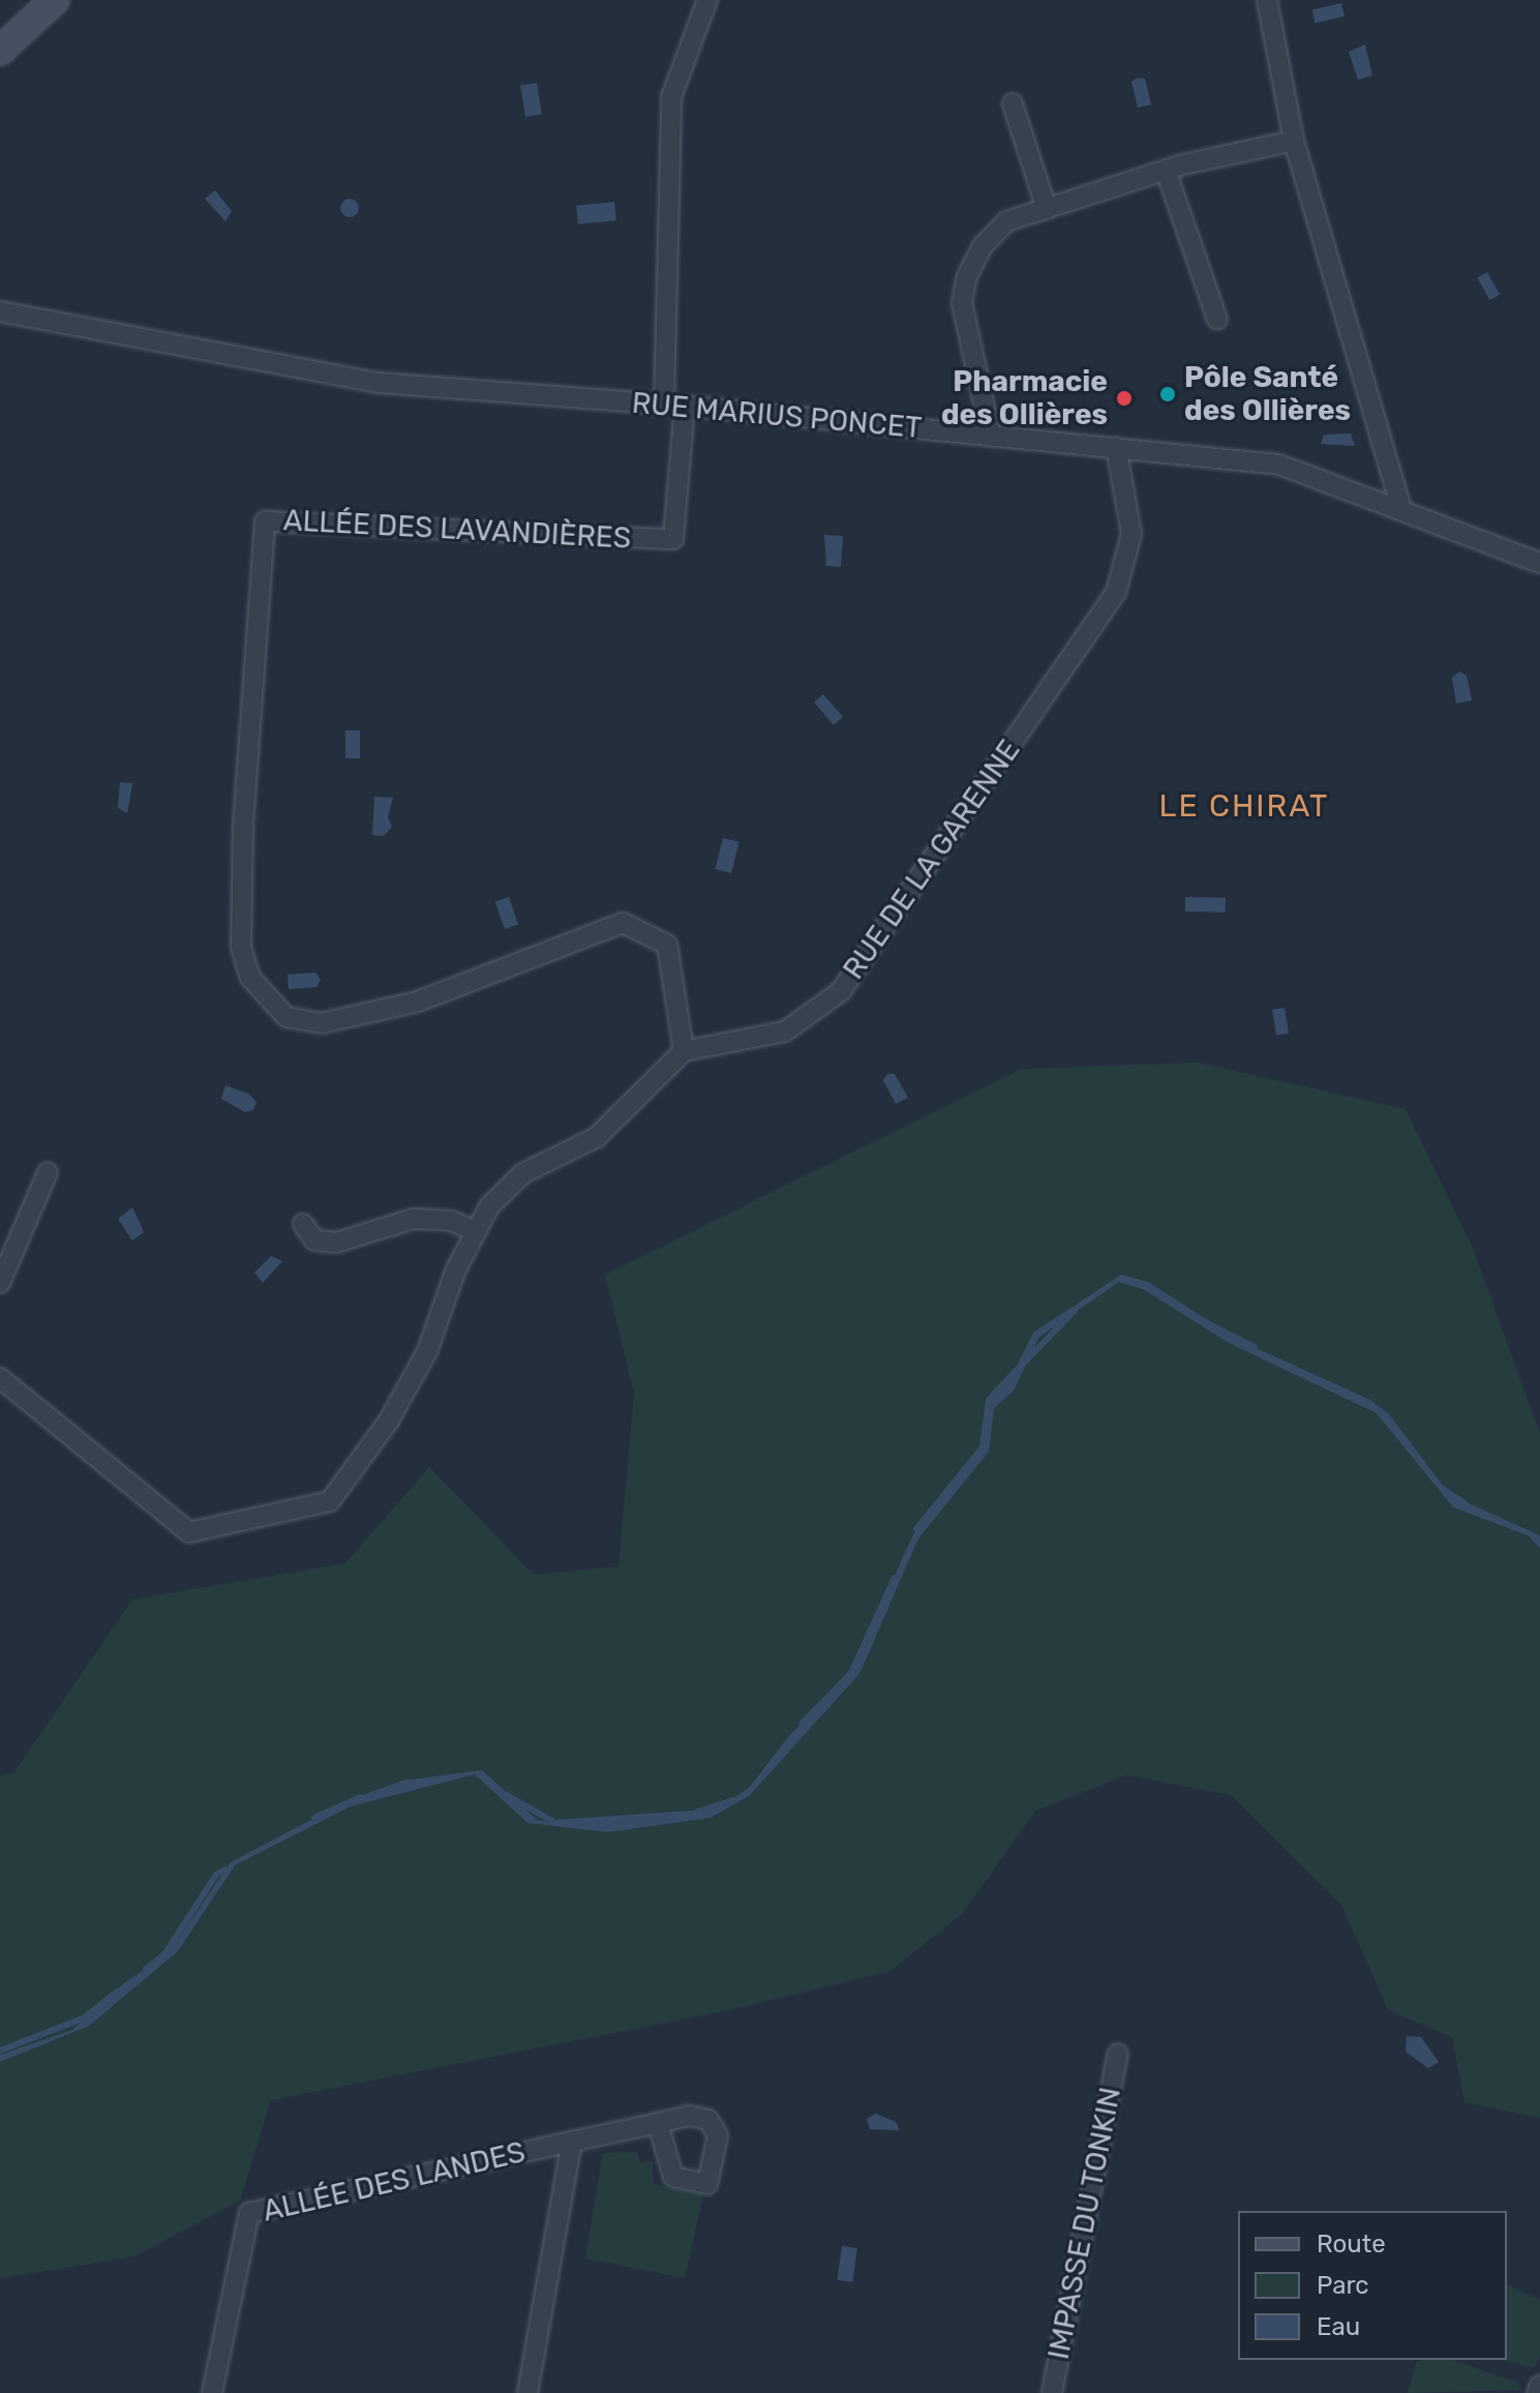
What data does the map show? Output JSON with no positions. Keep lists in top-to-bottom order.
{
  "streets": {
    "street": [
      "RUE MARIUS PONCET",
      "ALLÉE DES LAVANDIÈRES",
      "RUE DE LA GARENNE",
      "ALLÉE DES LANDES",
      "IMPASSE DU TONKIN"
    ]
  },
  "crossings": [
    ["RUE MARIUS PONCET", "ALLÉE DES LAVANDIÈRES"],
    ["RUE MARIUS PONCET", "RUE DE LA GARENNE"],
    ["ALLÉE DES LAVANDIÈRES", "RUE DE LA GARENNE"]
  ],
  "districts": ["LE CHIRAT"],
  "places": ["Pôle Santé des Ollières", "Pharmacie des Ollières"],
  "legend": ["Route", "Parc", "Eau"]
}
